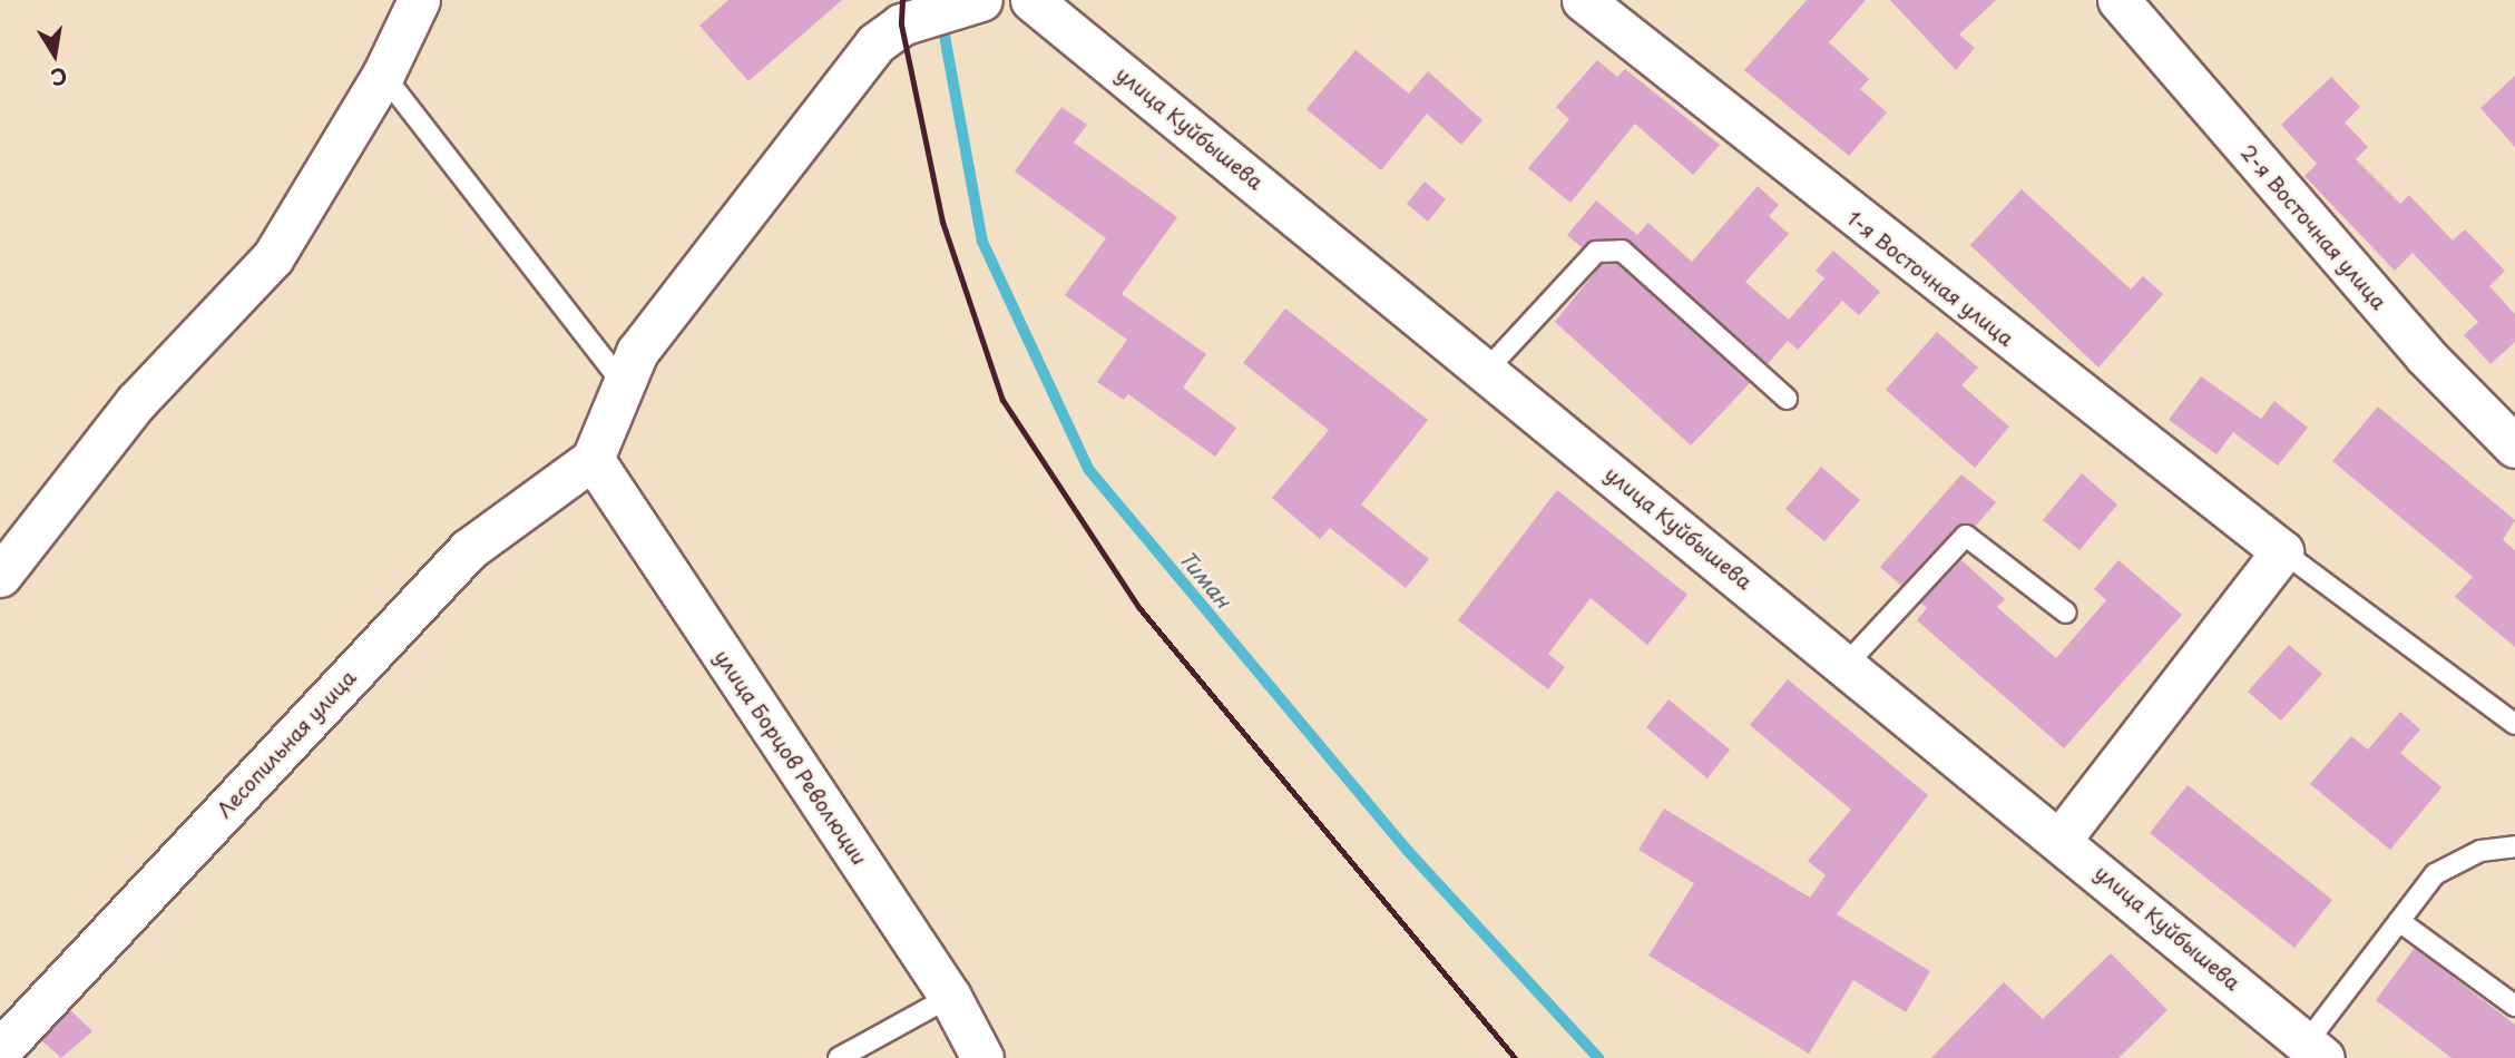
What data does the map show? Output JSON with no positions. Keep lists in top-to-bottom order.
{
  "streets": {
    "street": [
      "улица Куйбышева",
      "2-я Восточная улица",
      "1-я Восточная улица",
      "Лесопильная улица",
      "улица Борцов Революции"
    ]
  },
  "crossings": [
    ["Лесопильная улица", "улица Борцов Революции"]
  ],
  "water": ["Тиман"],
  "north": "bottom"
}
